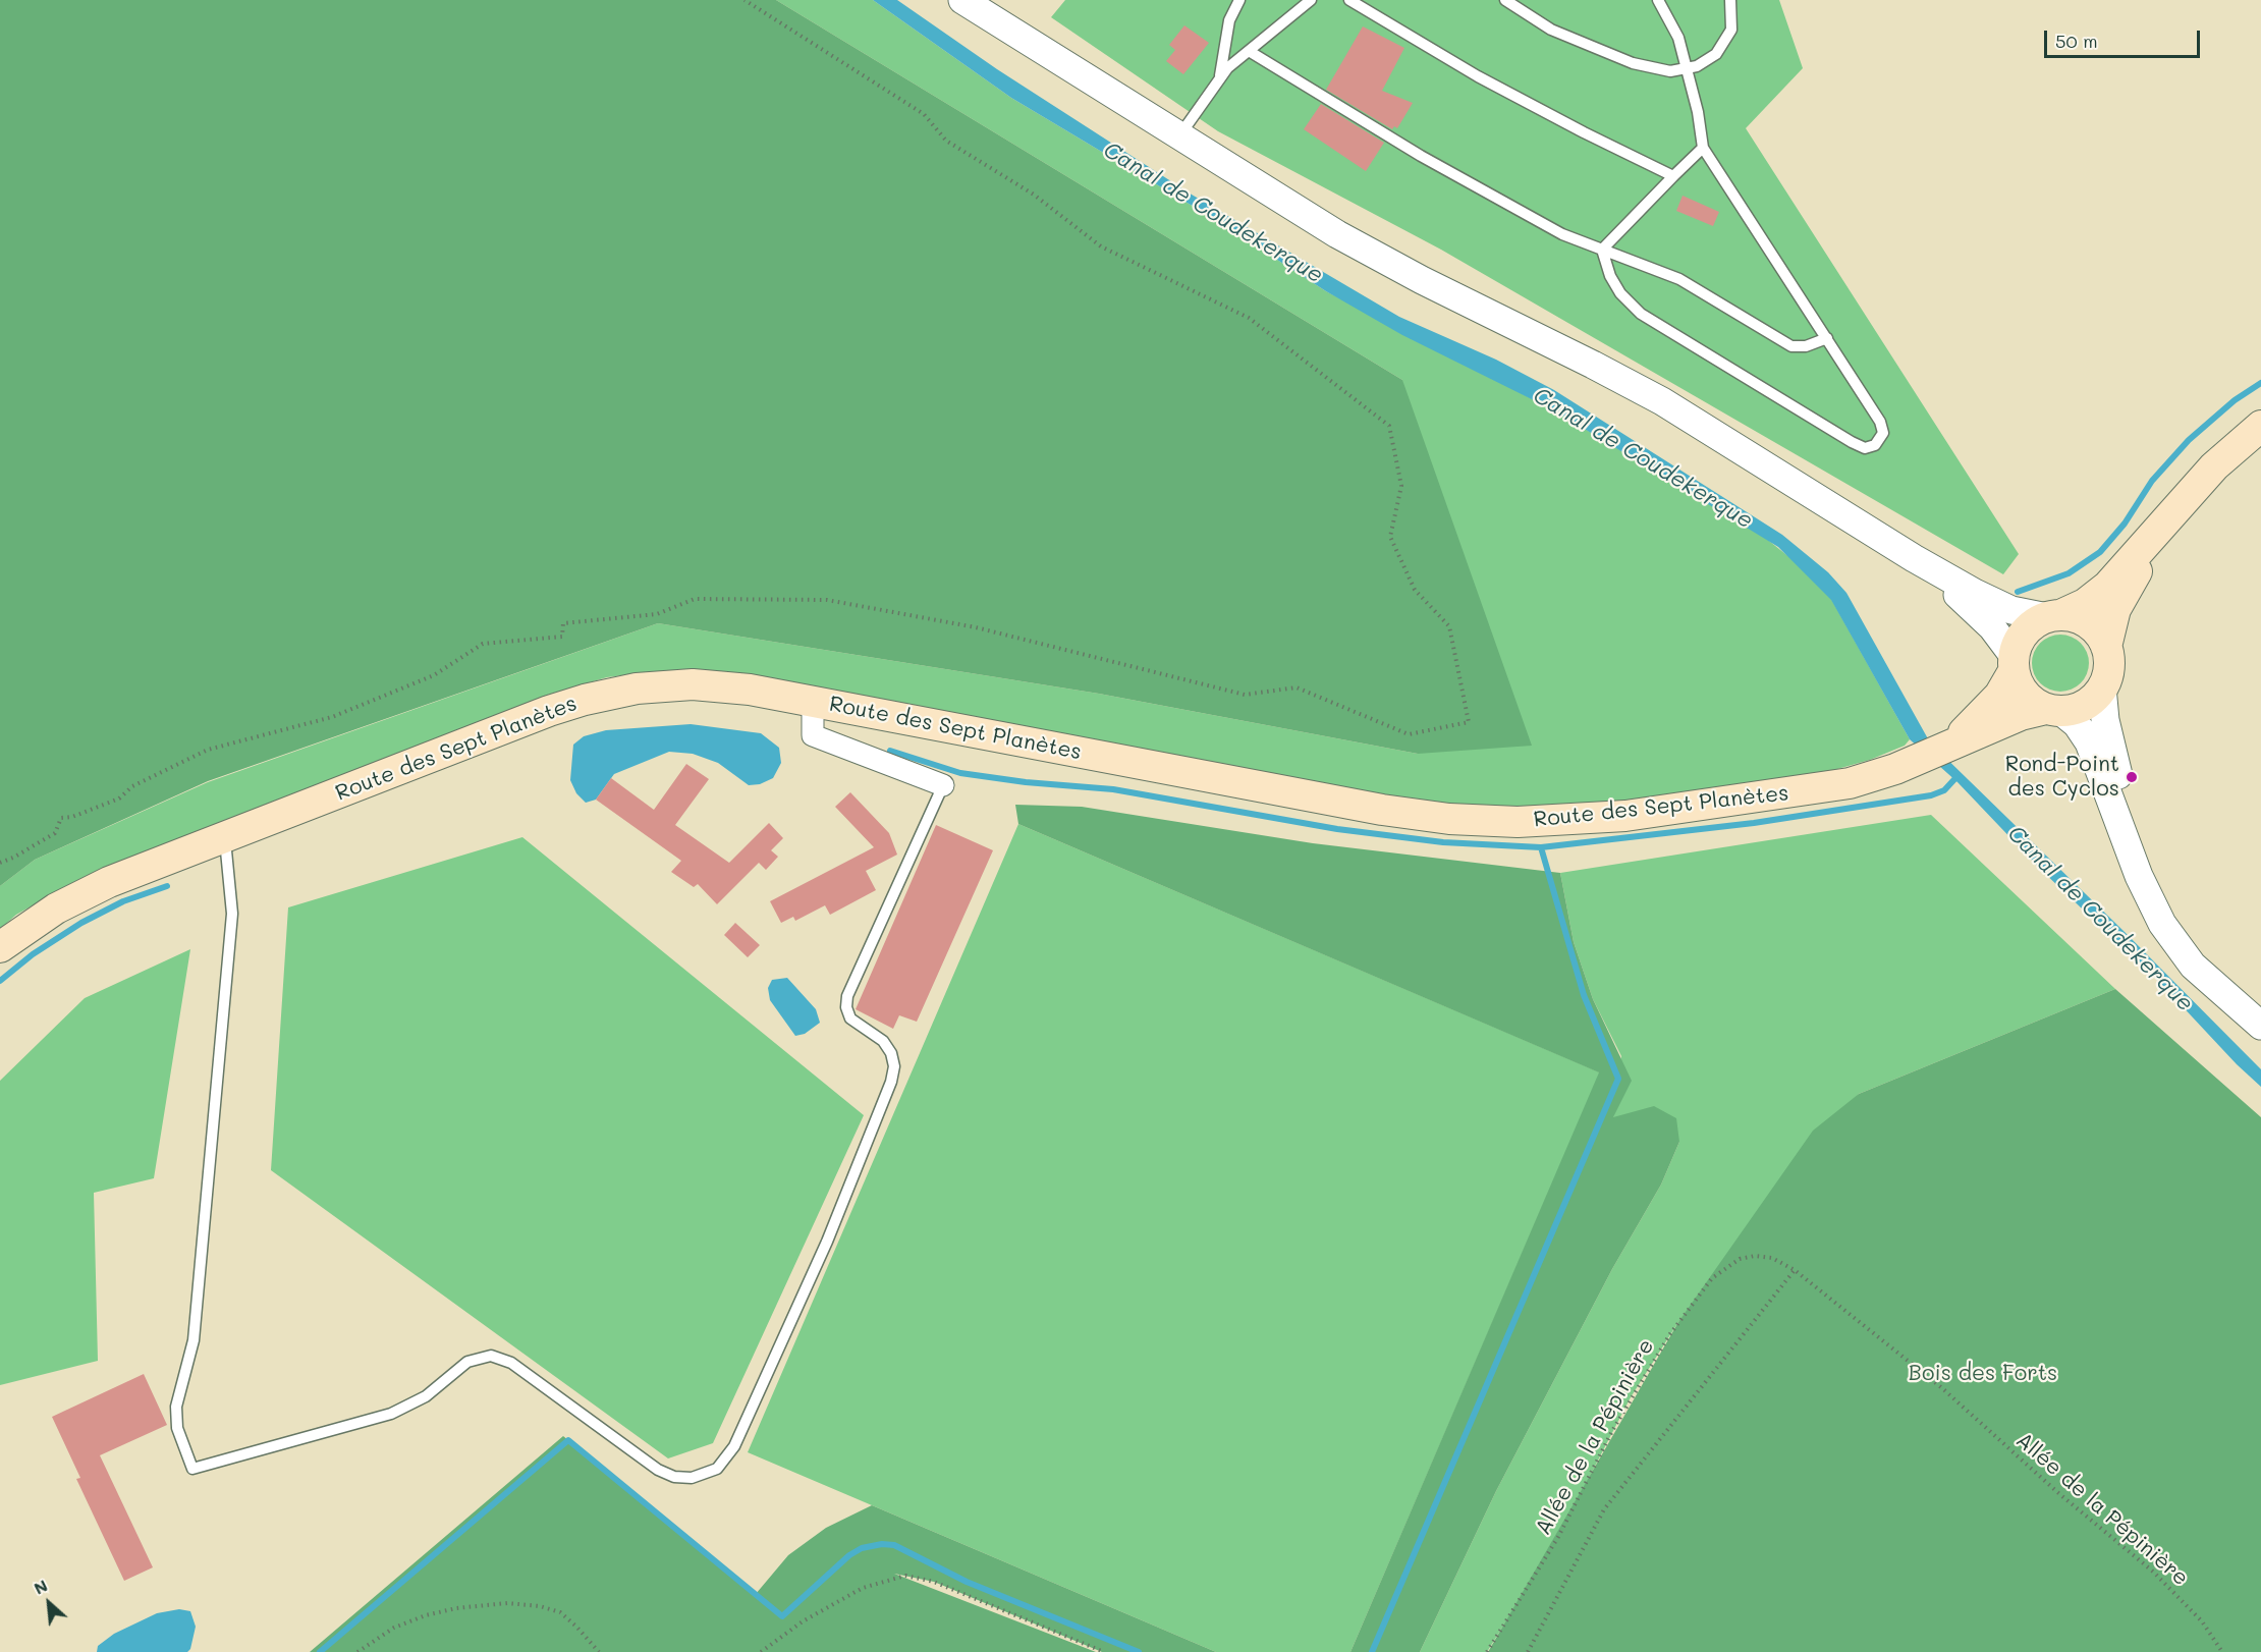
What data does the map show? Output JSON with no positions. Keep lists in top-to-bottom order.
{
  "streets": {
    "main road": ["Route des Sept Planètes"],
    "path": ["Allée de la Pépinière"]
  },
  "water": ["Canal de Coudekerque"],
  "parks": ["Bois des Forts"],
  "places": ["Rond-Point des Cyclos"],
  "scale_bar": "50 m",
  "north": "top left"
}
